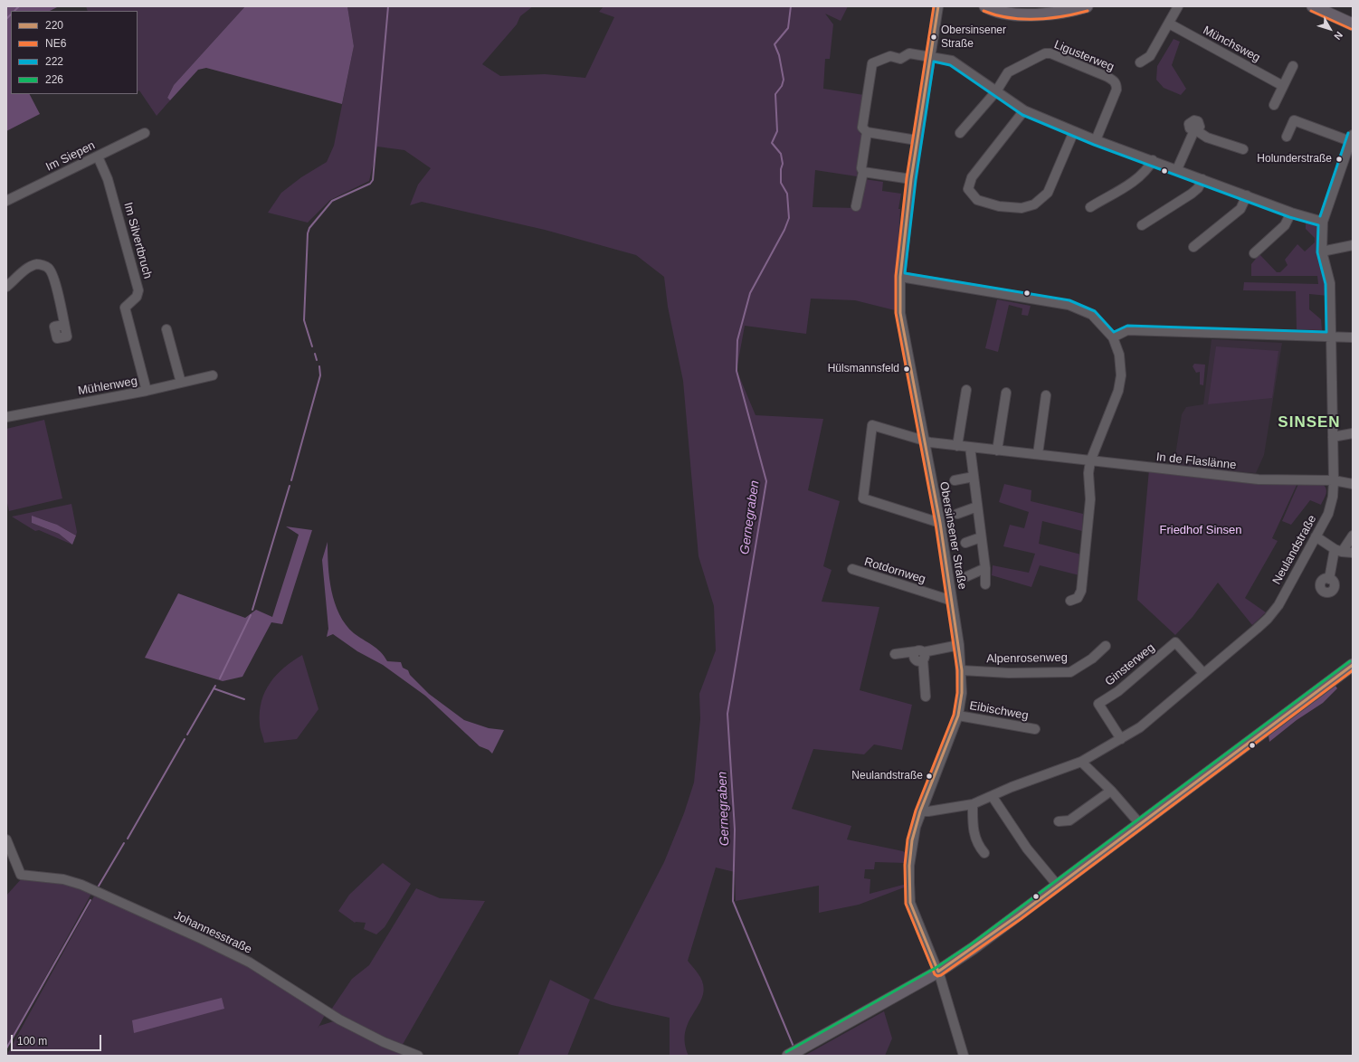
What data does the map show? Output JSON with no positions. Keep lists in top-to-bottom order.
{
  "streets": {
    "street": [
      "Münchsweg",
      "Ligusterweg",
      "Im Siepen",
      "Im Silvertbruch",
      "Mühlenweg",
      "In de Flaslänne",
      "Obersinsener Straße",
      "Neulandstraße",
      "Rotdornweg",
      "Alpenrosenweg",
      "Ginsterweg",
      "Eibischweg",
      "Johannesstraße"
    ]
  },
  "crossings": [
    ["Im Siepen", "Im Silvertbruch"],
    ["Im Silvertbruch", "Mühlenweg"],
    ["In de Flaslänne", "Obersinsener Straße"],
    ["In de Flaslänne", "Neulandstraße"],
    ["Obersinsener Straße", "Neulandstraße"],
    ["Obersinsener Straße", "Rotdornweg"],
    ["Obersinsener Straße", "Alpenrosenweg"],
    ["Obersinsener Straße", "Eibischweg"],
    ["Neulandstraße", "Ginsterweg"]
  ],
  "districts": ["SINSEN"],
  "water": ["Gernegraben"],
  "parks": ["Friedhof Sinsen"],
  "places": [
    "Obersinsener Straße",
    "Holunderstraße",
    "Hülsmannsfeld",
    "Neulandstraße"
  ],
  "lines": [
    "transit line 220",
    "transit line NE6",
    "transit line 222",
    "transit line 226"
  ],
  "legend": [
    "220",
    "NE6",
    "222",
    "226"
  ],
  "scale_bar": "100 m",
  "north": "bottom right"
}
